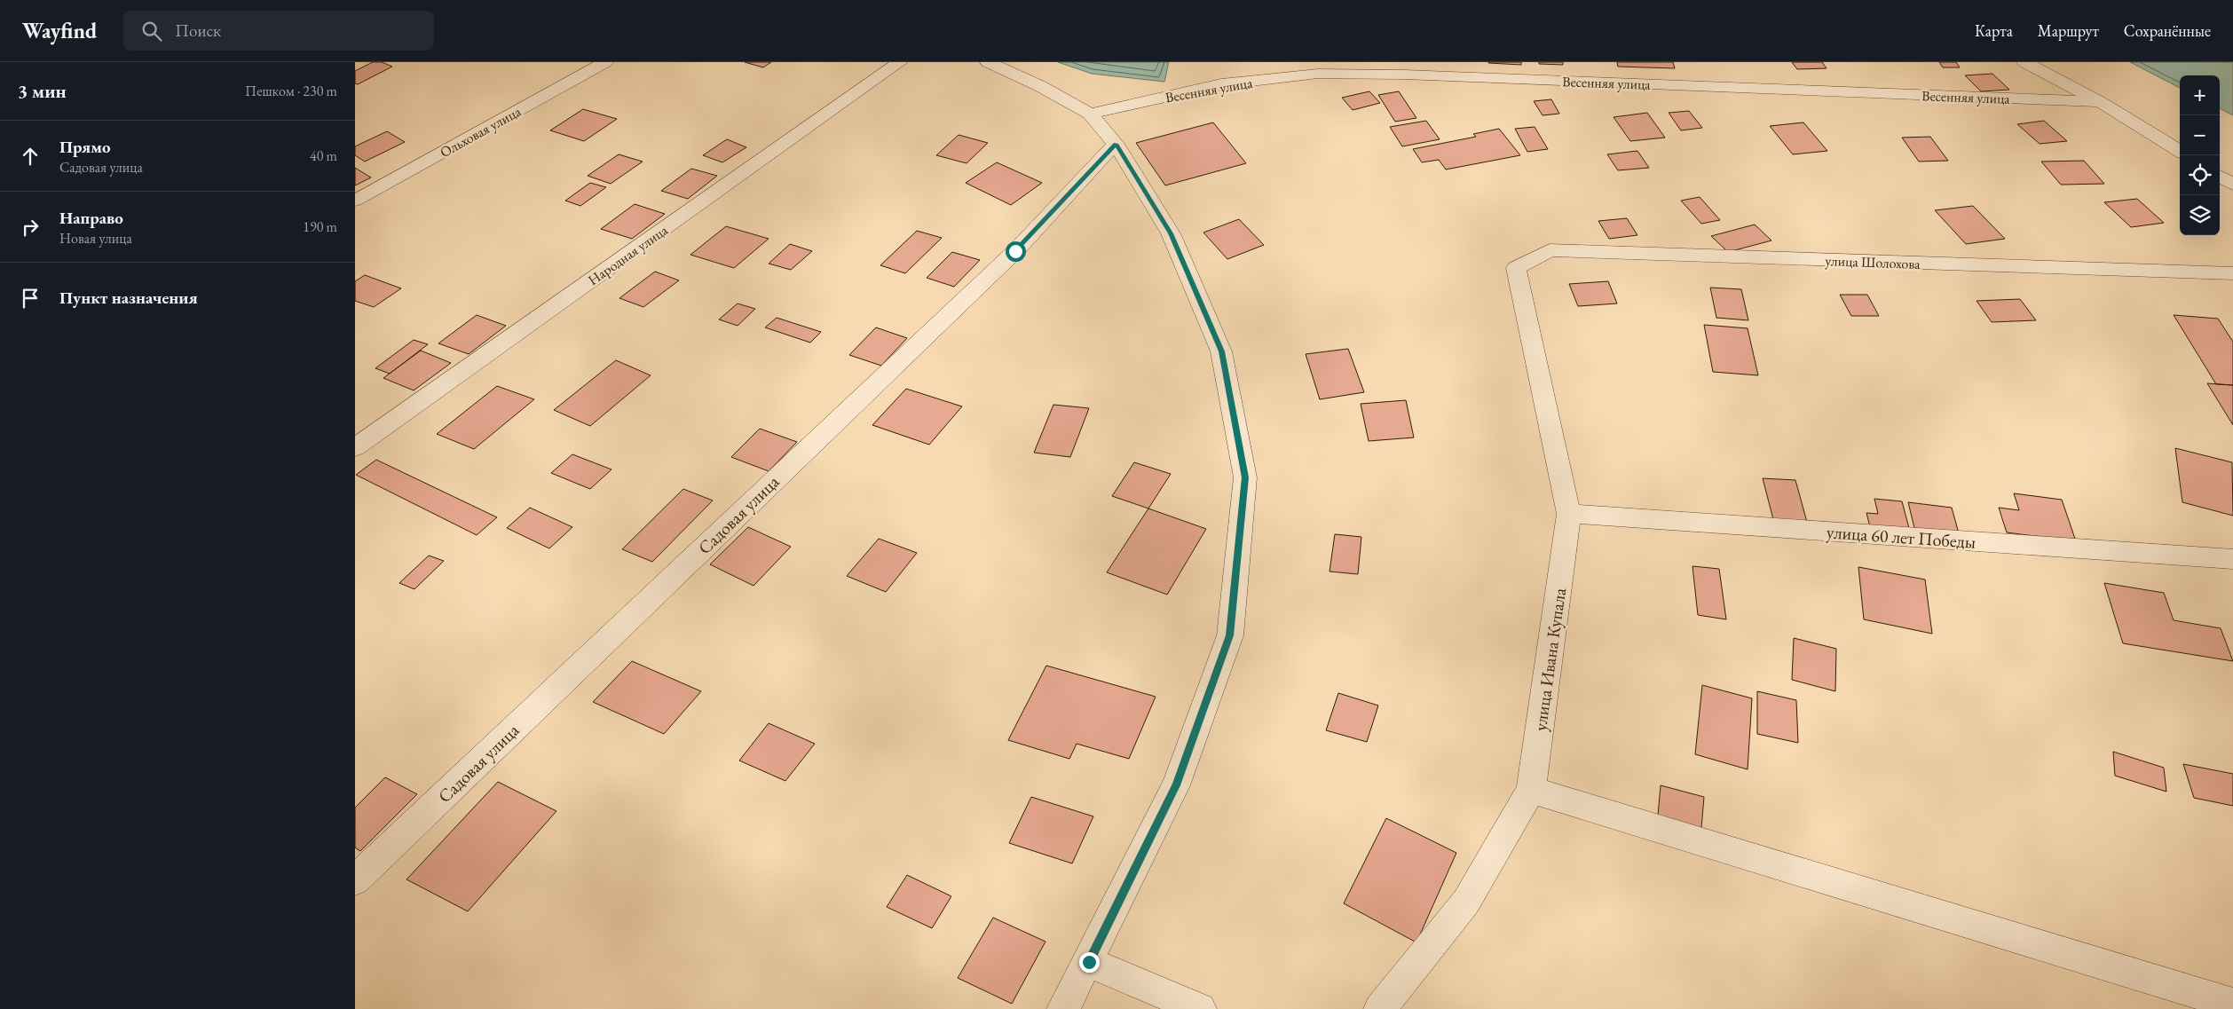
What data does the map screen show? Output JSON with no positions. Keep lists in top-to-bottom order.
{
  "streets": {
    "street": [
      "Весенняя улица",
      "Ольховая улица",
      "Народная улица",
      "улица Шолохова",
      "Садовая улица",
      "улица 60 лет Победы",
      "улица Ивана Купала"
    ]
  },
  "crossings": [
    ["улица Шолохова", "улица Ивана Купала"],
    ["улица 60 лет Победы", "улица Ивана Купала"]
  ],
  "page": {
    "header": "Wayfind",
    "search": "Поиск",
    "nav": ["Карта", "Маршрут", "Сохранённые"],
    "heading": ["3 мин", "Пешком · 230 m"],
    "map_buttons": ["+", "−"],
    "list": [
      ["Прямо", "Садовая улица", "40 m"],
      ["Направо", "Новая улица", "190 m"],
      "Пункт назначения"
    ]
  }
}
